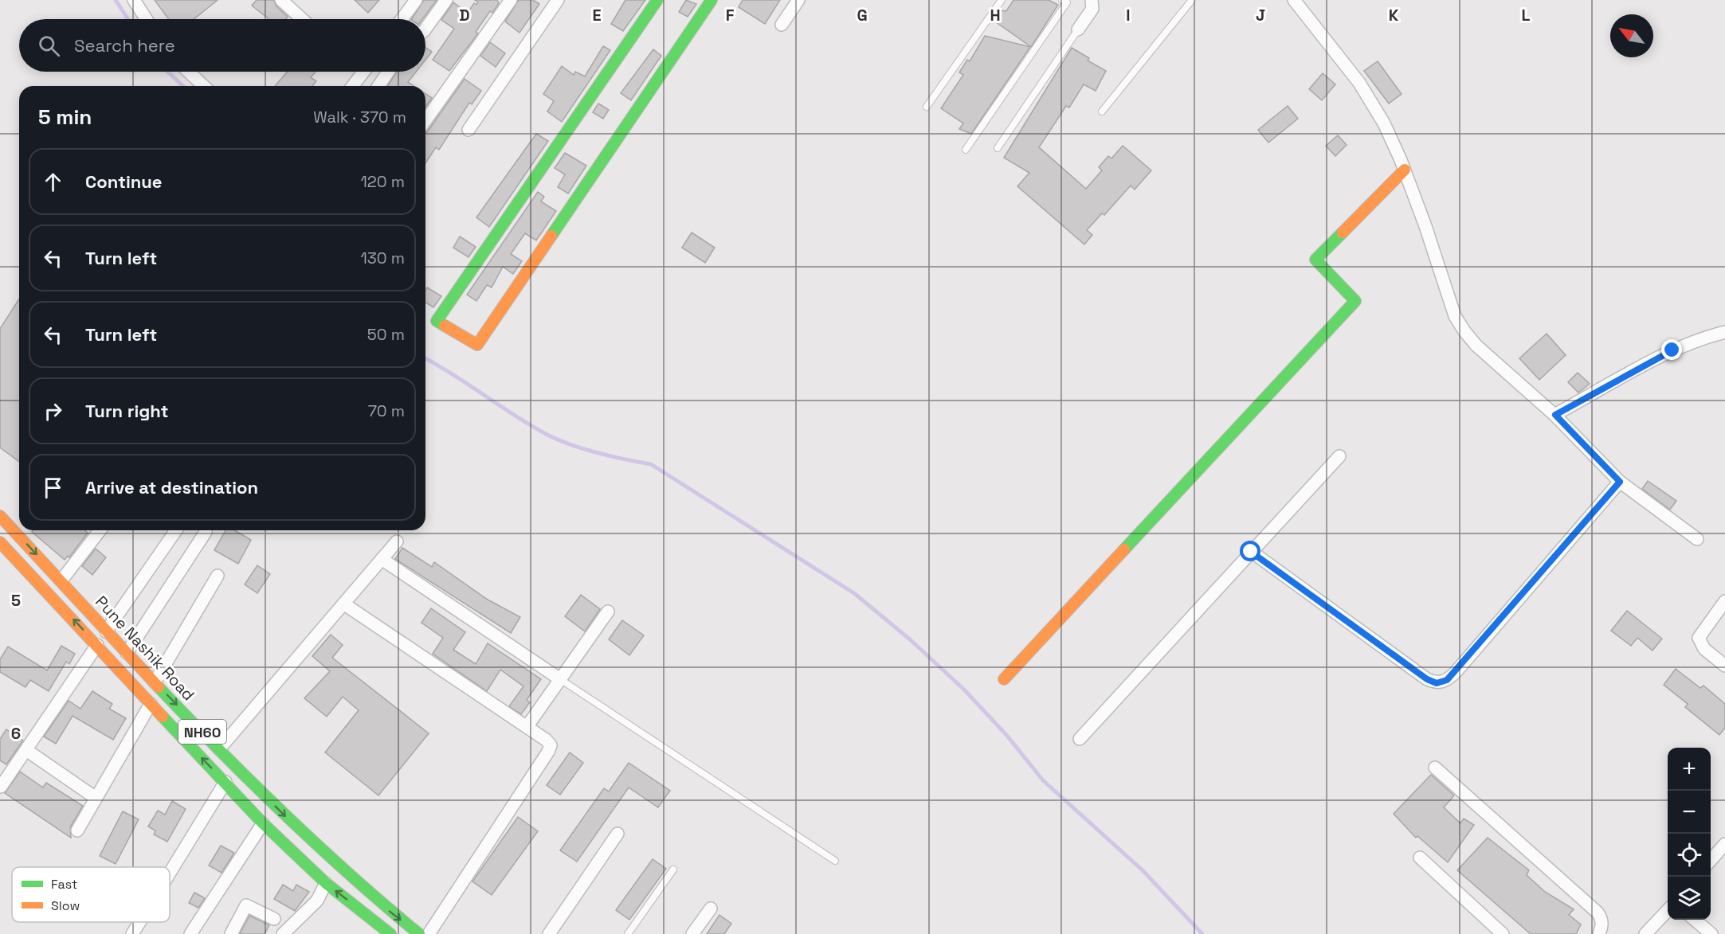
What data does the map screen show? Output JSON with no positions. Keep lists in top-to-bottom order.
{
  "streets": {
    "main road": ["Pune Nashik Road", "NH60"]
  },
  "legend": ["Fast", "Slow"],
  "north": "top left",
  "page": {
    "search": "Search here",
    "heading": ["5 min", "Walk · 370 m"],
    "list": [
      ["Continue", "120 m"],
      ["Turn left", "130 m"],
      ["Turn left", "50 m"],
      ["Turn right", "70 m"],
      "Arrive at destination"
    ],
    "map_buttons": ["+", "−"]
  },
  "grid": {
    "columns": [
      "D",
      "E",
      "F",
      "G",
      "H",
      "I",
      "J",
      "K",
      "L"
    ],
    "rows": ["5", "6"]
  }
}
